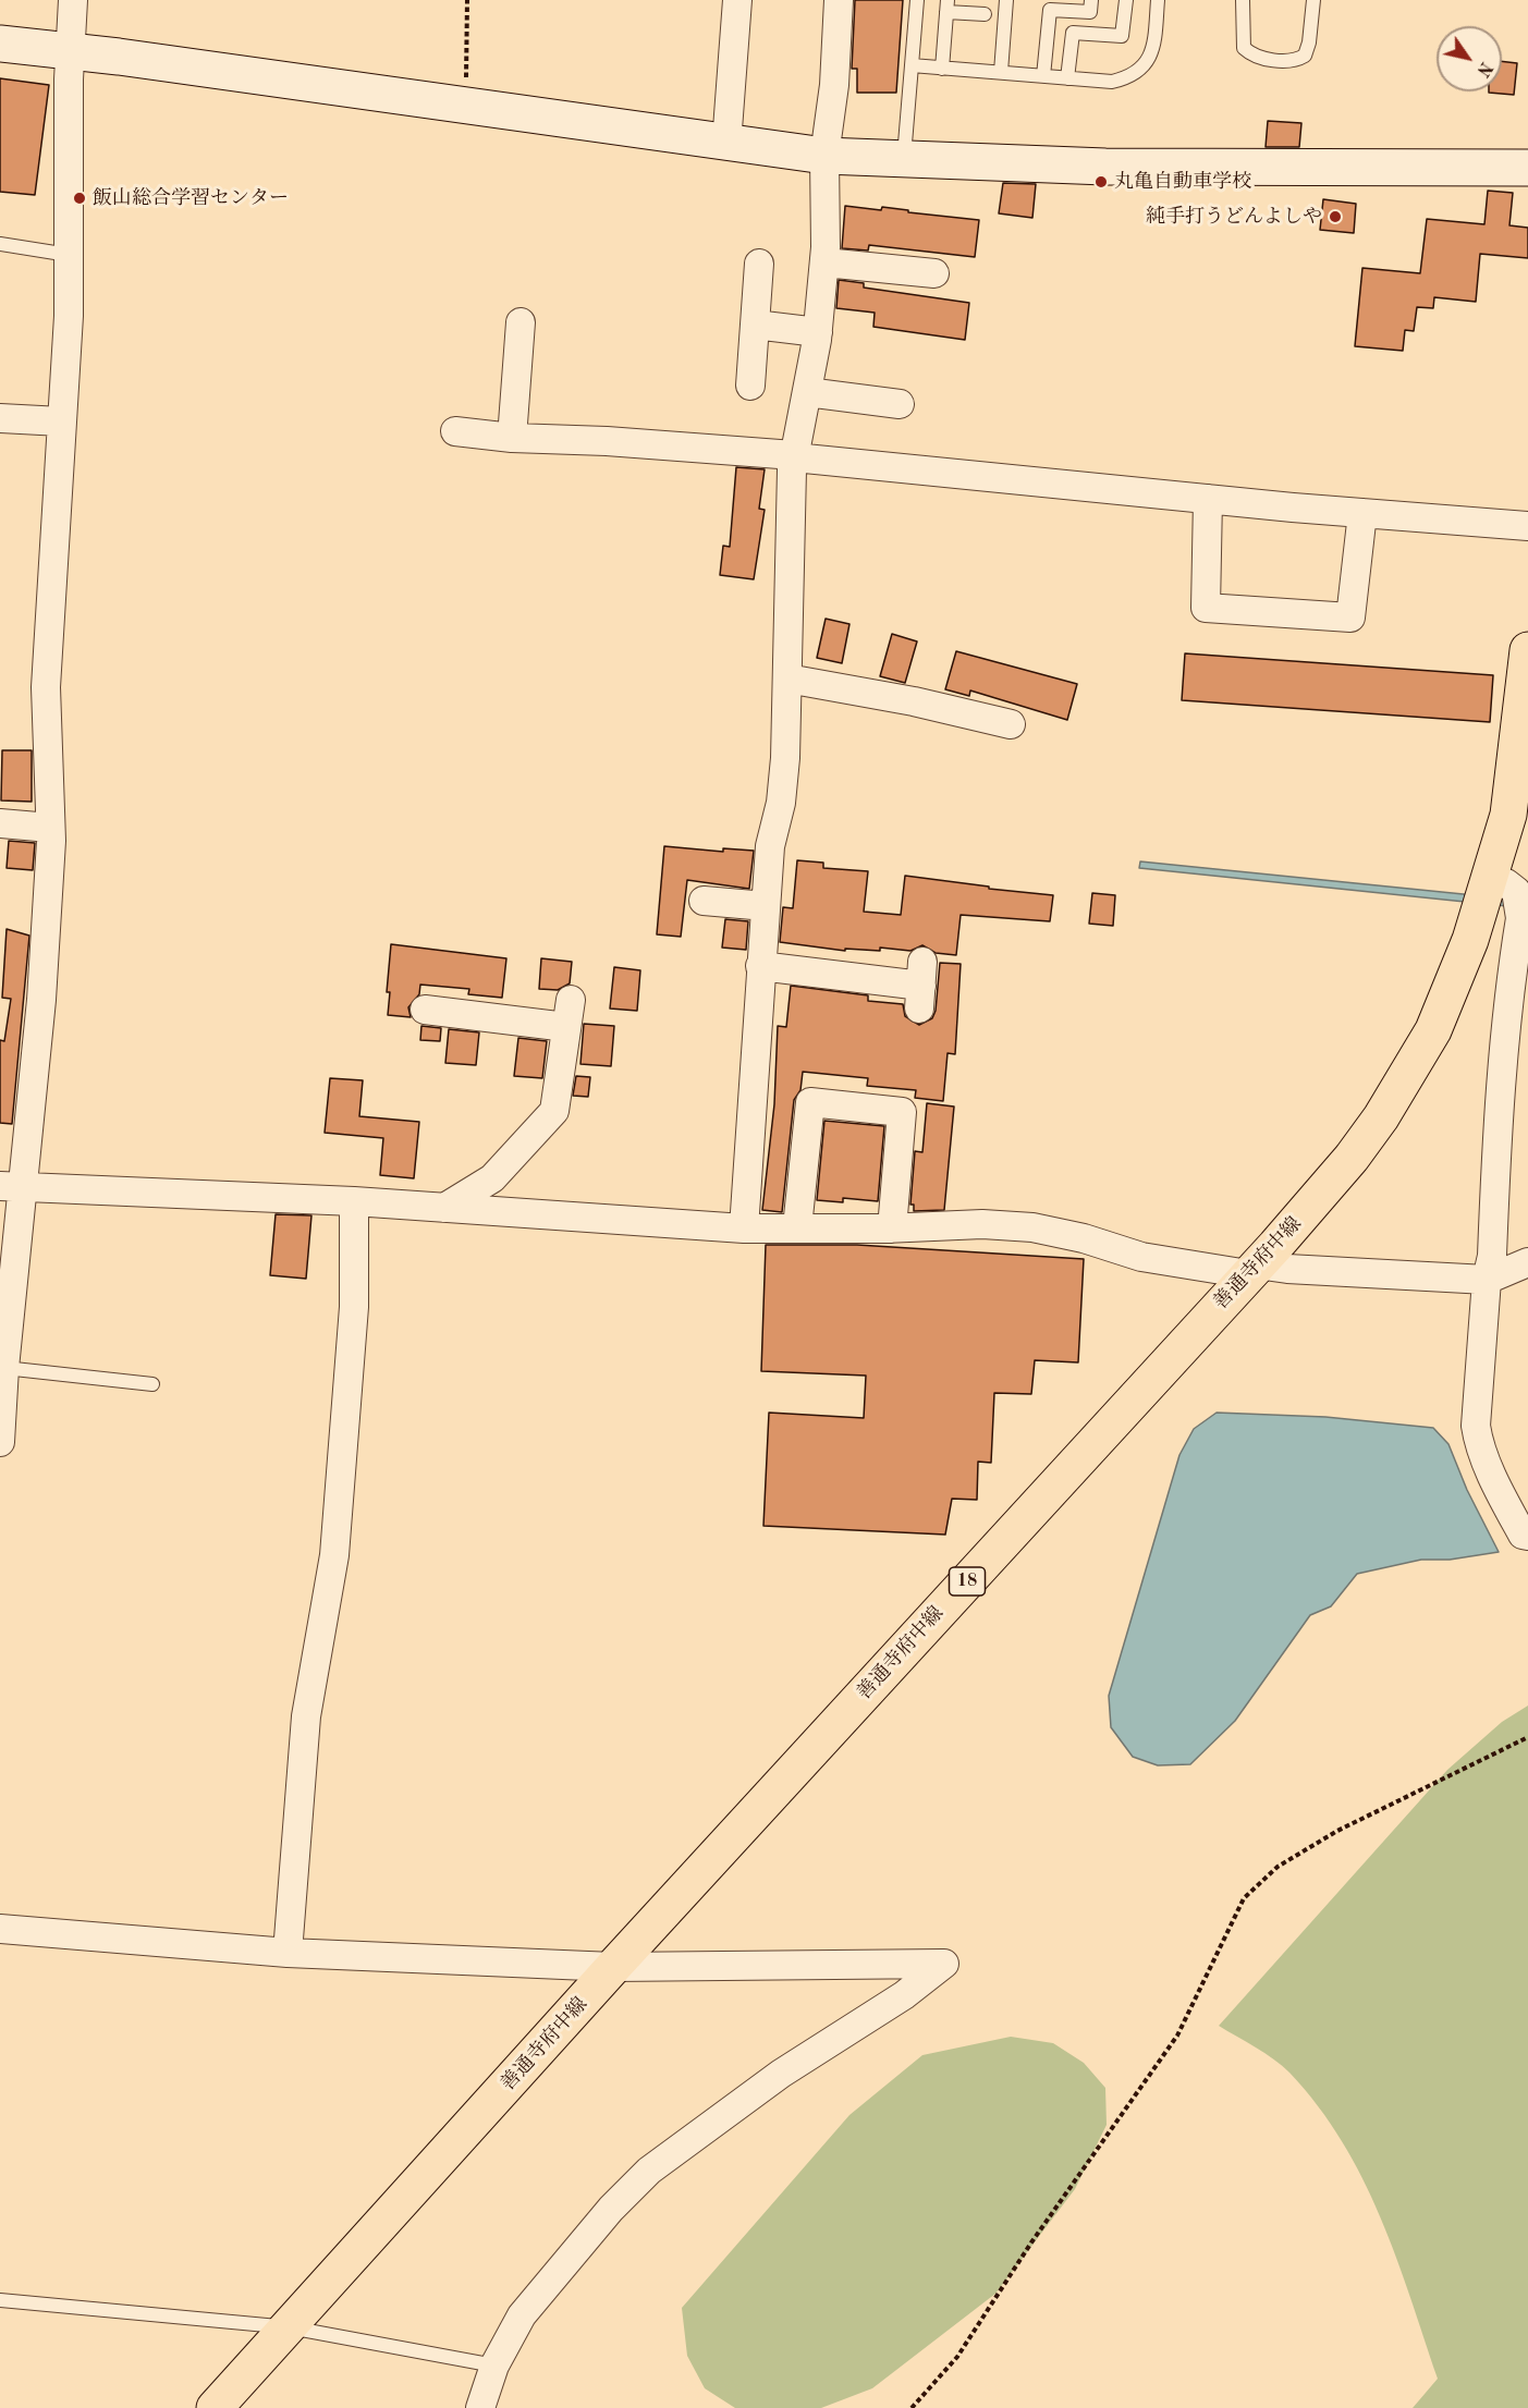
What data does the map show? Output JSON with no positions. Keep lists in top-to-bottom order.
{
  "streets": {
    "main road": ["善通寺府中線", "18"]
  },
  "places": ["丸亀自動車学校", "飯山総合学習センター", "純手打うどんよしや"],
  "north": "bottom right"
}
